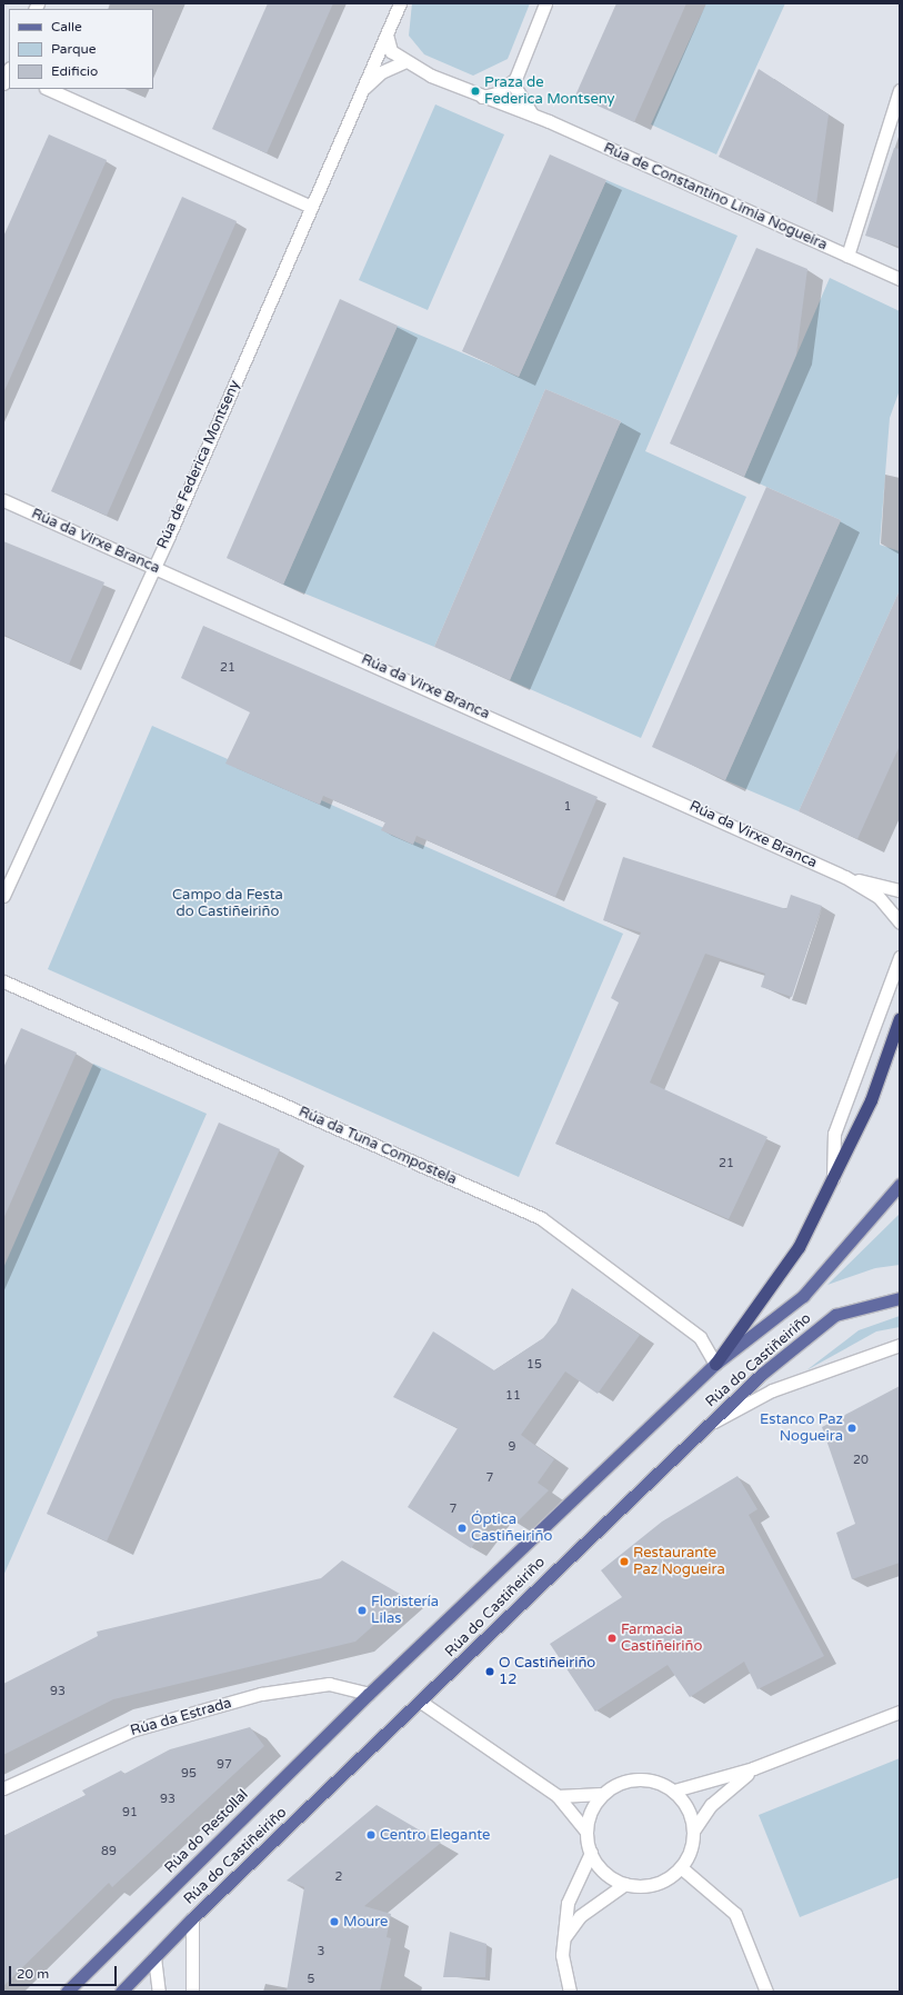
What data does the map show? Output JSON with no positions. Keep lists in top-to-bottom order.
{
  "streets": {
    "main road": ["Rúa do Castiñeiriño", "Rúa do Restollal"],
    "street": [
      "Rúa de Constantino Limia Nogueira",
      "Rúa de Federica Montseny",
      "Rúa da Virxe Branca",
      "Rúa da Tuna Compostela",
      "Rúa da Estrada"
    ]
  },
  "crossings": [
    ["Rúa de Federica Montseny", "Rúa da Virxe Branca"],
    ["Rúa da Tuna Compostela", "Rúa do Castiñeiriño"],
    ["Rúa do Castiñeiriño", "Rúa da Estrada"],
    ["Rúa do Castiñeiriño", "Rúa do Restollal"],
    ["Rúa da Estrada", "Rúa do Restollal"]
  ],
  "parks": ["Campo da Festa do Castiñeiriño"],
  "places": [
    "Praza de Federica Montseny",
    "Estanco Paz Nogueira",
    "Óptica Castiñeiriño",
    "Restaurante Paz Nogueira",
    "Floristería Lilas",
    "Farmacia Castiñeiriño",
    "O Castiñeiriño 12",
    "Centro Elegante",
    "Moure"
  ],
  "house_numbers": [
    "21",
    "1",
    "21",
    "15",
    "11",
    "9",
    "20",
    "7",
    "7",
    "93",
    "97",
    "95",
    "93",
    "91",
    "89",
    "2",
    "3",
    "5"
  ],
  "legend": ["Calle", "Parque", "Edificio"],
  "scale_bar": "20 m"
}
